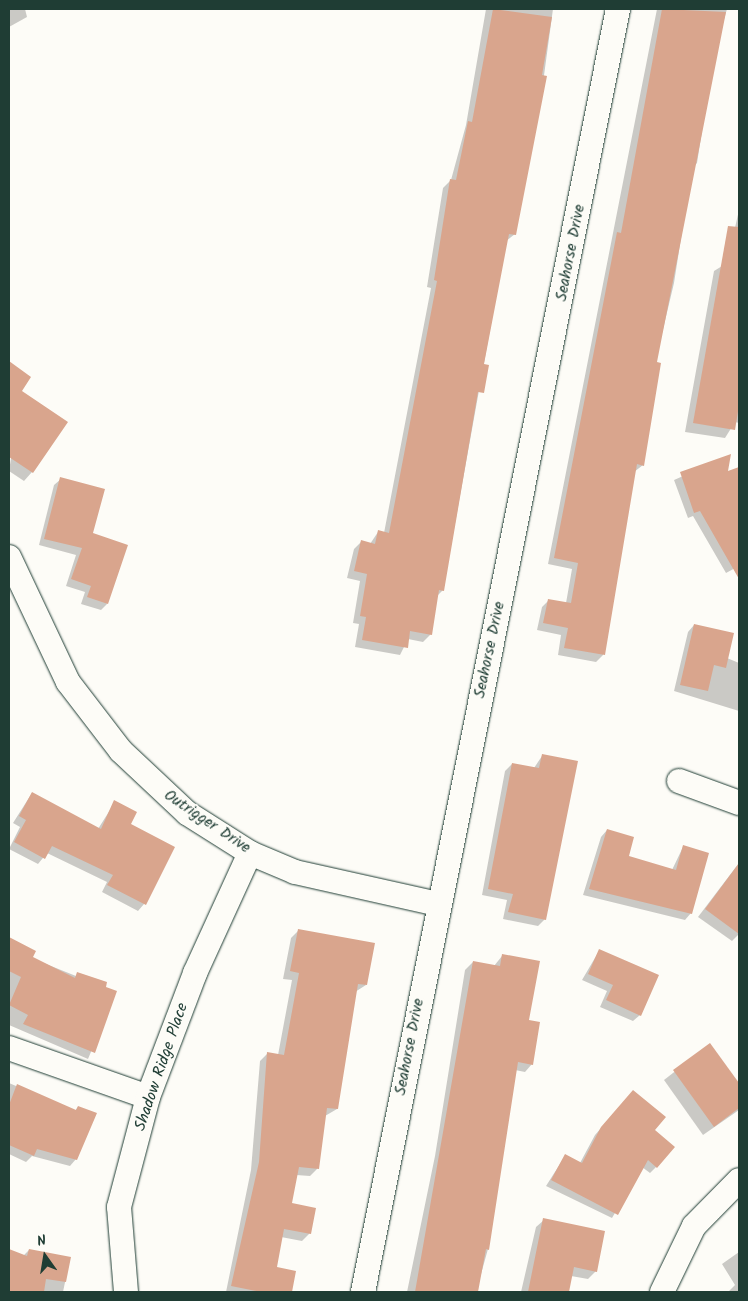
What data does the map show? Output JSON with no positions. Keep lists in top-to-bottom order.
{
  "streets": {
    "street": ["Seahorse Drive", "Outrigger Drive", "Shadow Ridge Place"]
  },
  "crossings": [
    ["Seahorse Drive", "Outrigger Drive"],
    ["Outrigger Drive", "Shadow Ridge Place"]
  ],
  "north": "top"
}
